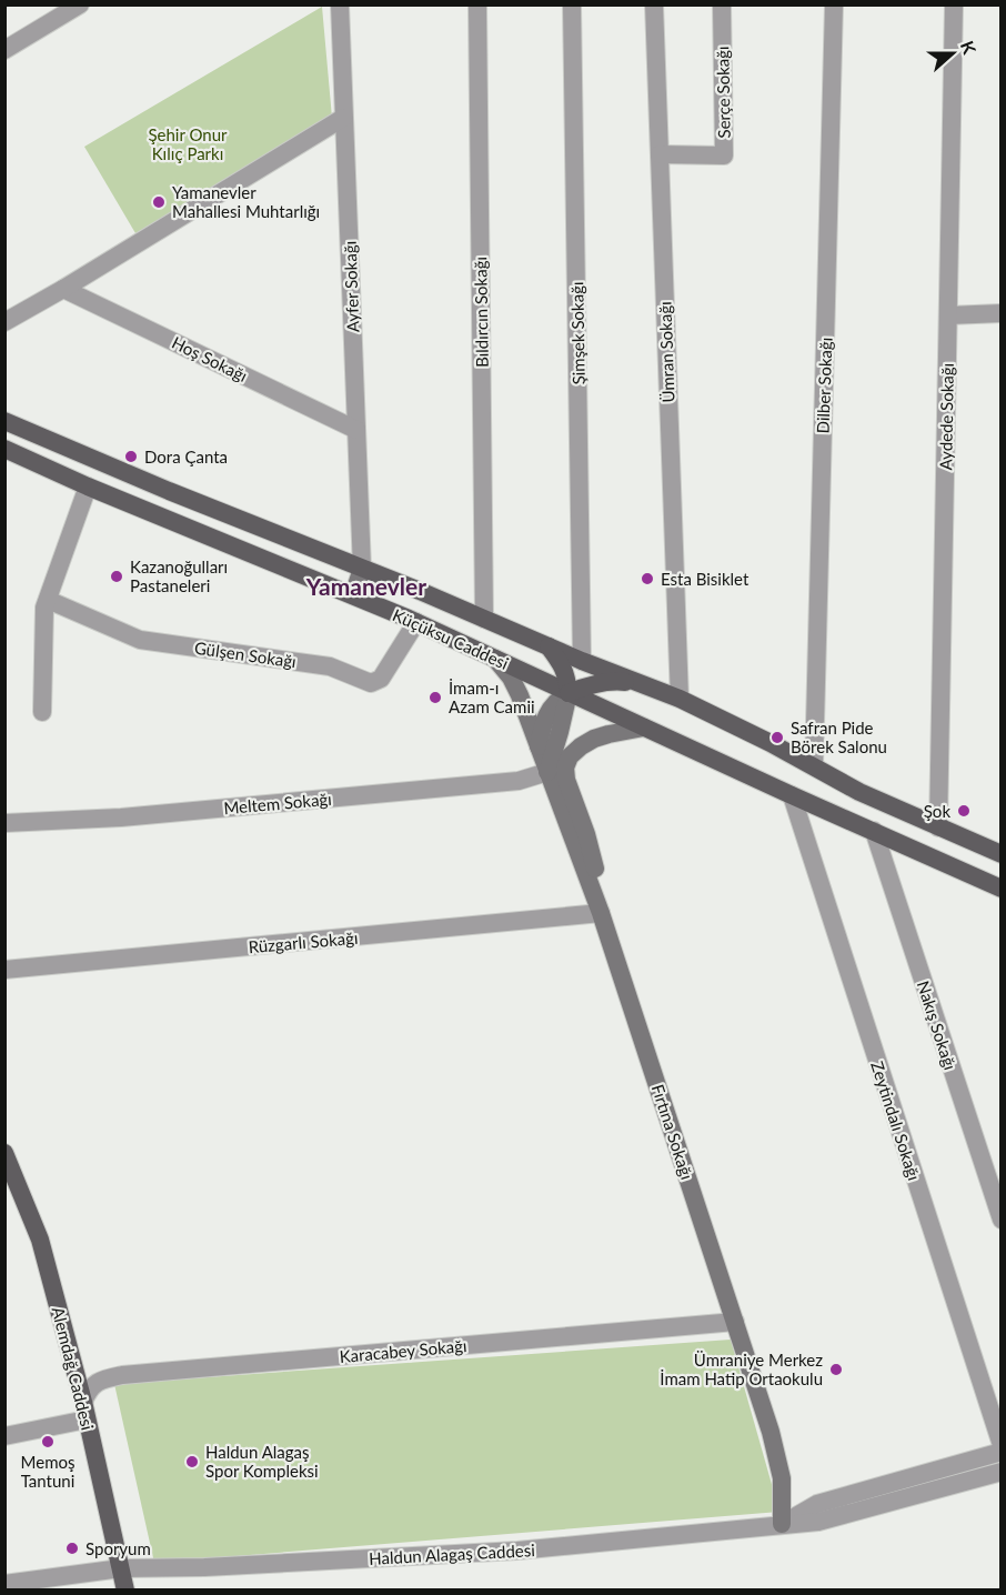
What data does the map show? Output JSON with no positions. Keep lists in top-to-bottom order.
{
  "streets": {
    "main road": ["Küçüksu Caddesi", "Fırtına Sokağı", "Alemdağ Caddesi"],
    "street": [
      "Serçe Sokağı",
      "Ayfer Sokağı",
      "Bıldırcın Sokağı",
      "Şimşek Sokağı",
      "Ümran Sokağı",
      "Hoş Sokağı",
      "Dilber Sokağı",
      "Aydede Sokağı",
      "Gülşen Sokağı",
      "Meltem Sokağı",
      "Rüzgarlı Sokağı",
      "Nakış Sokağı",
      "Zeytindalı Sokağı",
      "Karacabey Sokağı",
      "Haldun Alagaş Caddesi"
    ]
  },
  "crossings": [
    ["Serçe Sokağı", "Ümran Sokağı"],
    ["Ayfer Sokağı", "Hoş Sokağı"],
    ["Ayfer Sokağı", "Küçüksu Caddesi"],
    ["Bıldırcın Sokağı", "Küçüksu Caddesi"],
    ["Şimşek Sokağı", "Küçüksu Caddesi"],
    ["Ümran Sokağı", "Küçüksu Caddesi"],
    ["Dilber Sokağı", "Küçüksu Caddesi"],
    ["Aydede Sokağı", "Küçüksu Caddesi"],
    ["Küçüksu Caddesi", "Gülşen Sokağı"],
    ["Küçüksu Caddesi", "Nakış Sokağı"],
    ["Küçüksu Caddesi", "Zeytindalı Sokağı"],
    ["Küçüksu Caddesi", "Fırtına Sokağı"],
    ["Meltem Sokağı", "Fırtına Sokağı"],
    ["Rüzgarlı Sokağı", "Fırtına Sokağı"],
    ["Fırtına Sokağı", "Karacabey Sokağı"],
    ["Fırtına Sokağı", "Haldun Alagaş Caddesi"],
    ["Karacabey Sokağı", "Alemdağ Caddesi"],
    ["Alemdağ Caddesi", "Haldun Alagaş Caddesi"]
  ],
  "districts": ["Yamanevler"],
  "parks": ["Şehir Onur Kılıç Parkı"],
  "places": [
    "Yamanevler Mahallesi Muhtarlığı",
    "Dora Çanta",
    "Kazanoğulları Pastaneleri",
    "Esta Bisiklet",
    "İmam-ı Azam Camii",
    "Safran Pide Börek Salonu",
    "Şok",
    "Ümraniye Merkez İmam Hatip Ortaokulu",
    "Memoş Tantuni",
    "Haldun Alagaş Spor Kompleksi",
    "Sporyum"
  ],
  "north": "right"
}
